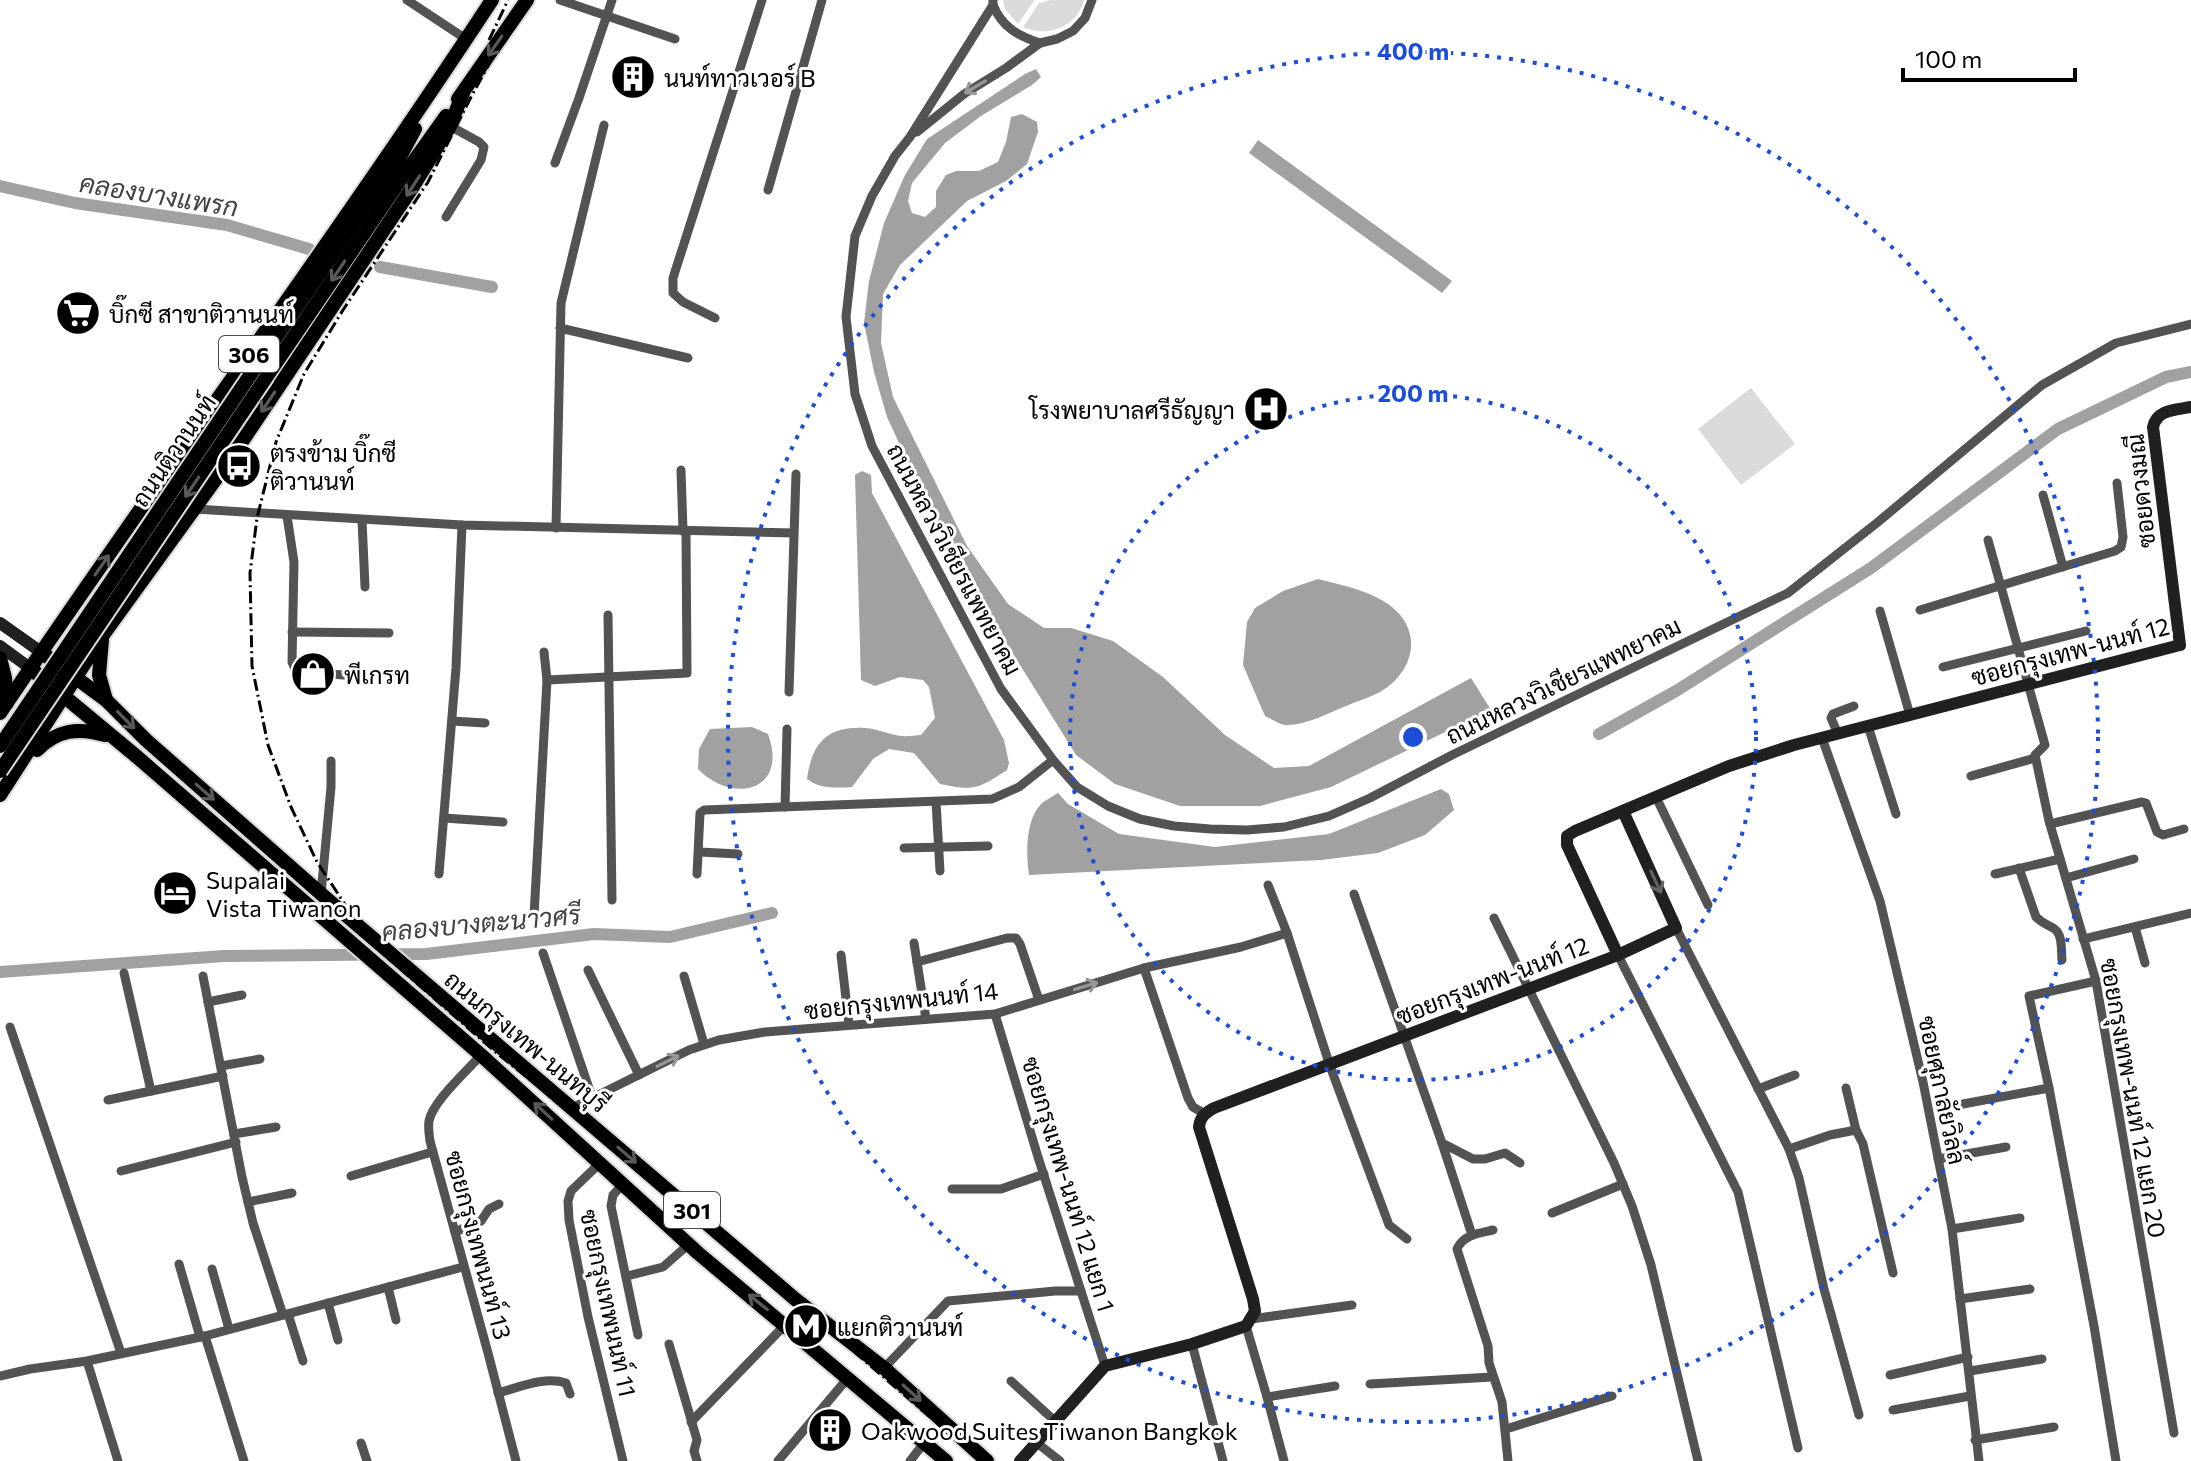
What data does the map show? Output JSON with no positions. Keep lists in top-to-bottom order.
{
  "streets": {
    "main road": [
      "306",
      "ถนนติวานนท์",
      "ถนนกรุงเทพ-นนทบุรี",
      "301"
    ],
    "street": [
      "ซอยดวงมณี",
      "ถนนหลวงวิเชียรแพทยาคม",
      "ซอยกรุงเทพ-นนท์ 12",
      "ซอยกรุงเทพนนท์ 14",
      "ซอยศุภาลัยวิลล์",
      "ซอยกรุงเทพ-นนท์ 12 แยก 20",
      "ซอยกรุงเทพ-นนท์ 12 แยก 1",
      "ซอยกรุงเทพนนท์ 13",
      "ซอยกรุงเทพนนท์ 11"
    ]
  },
  "crossings": [
    ["ถนนติวานนท์", "ถนนกรุงเทพ-นนทบุรี"],
    ["ซอยดวงมณี", "ซอยกรุงเทพ-นนท์ 12"],
    ["ซอยกรุงเทพ-นนท์ 12", "ซอยศุภาลัยวิลล์"],
    ["ซอยกรุงเทพ-นนท์ 12", "ซอยกรุงเทพ-นนท์ 12 แยก 20"],
    ["ซอยกรุงเทพนนท์ 14", "ถนนกรุงเทพ-นนทบุรี"],
    ["ซอยกรุงเทพนนท์ 14", "ซอยกรุงเทพ-นนท์ 12 แยก 1"],
    ["ถนนกรุงเทพ-นนทบุรี", "ซอยกรุงเทพนนท์ 13"],
    ["ถนนกรุงเทพ-นนทบุรี", "ซอยกรุงเทพนนท์ 11"]
  ],
  "water": ["คลองบางแพรก", "คลองบางตะนาวศรี"],
  "places": {
    "building": ["นนท์ทาวเวอร์ B", "Oakwood Suites Tiwanon Bangkok"],
    "supermarket": ["บิ๊กซี สาขาติวานนท์"],
    "hospital": ["โรงพยาบาลศรีธัญญา"],
    "bus stop": ["ตรงข้าม บิ๊กซี ติวานนท์"],
    "shop": ["พีเกรท"],
    "hotel": ["Supalai Vista Tiwanon"],
    "metro station": ["แยกติวานนท์"]
  },
  "scale_bar": "100 m",
  "rings": ["400 m", "200 m"]
}
